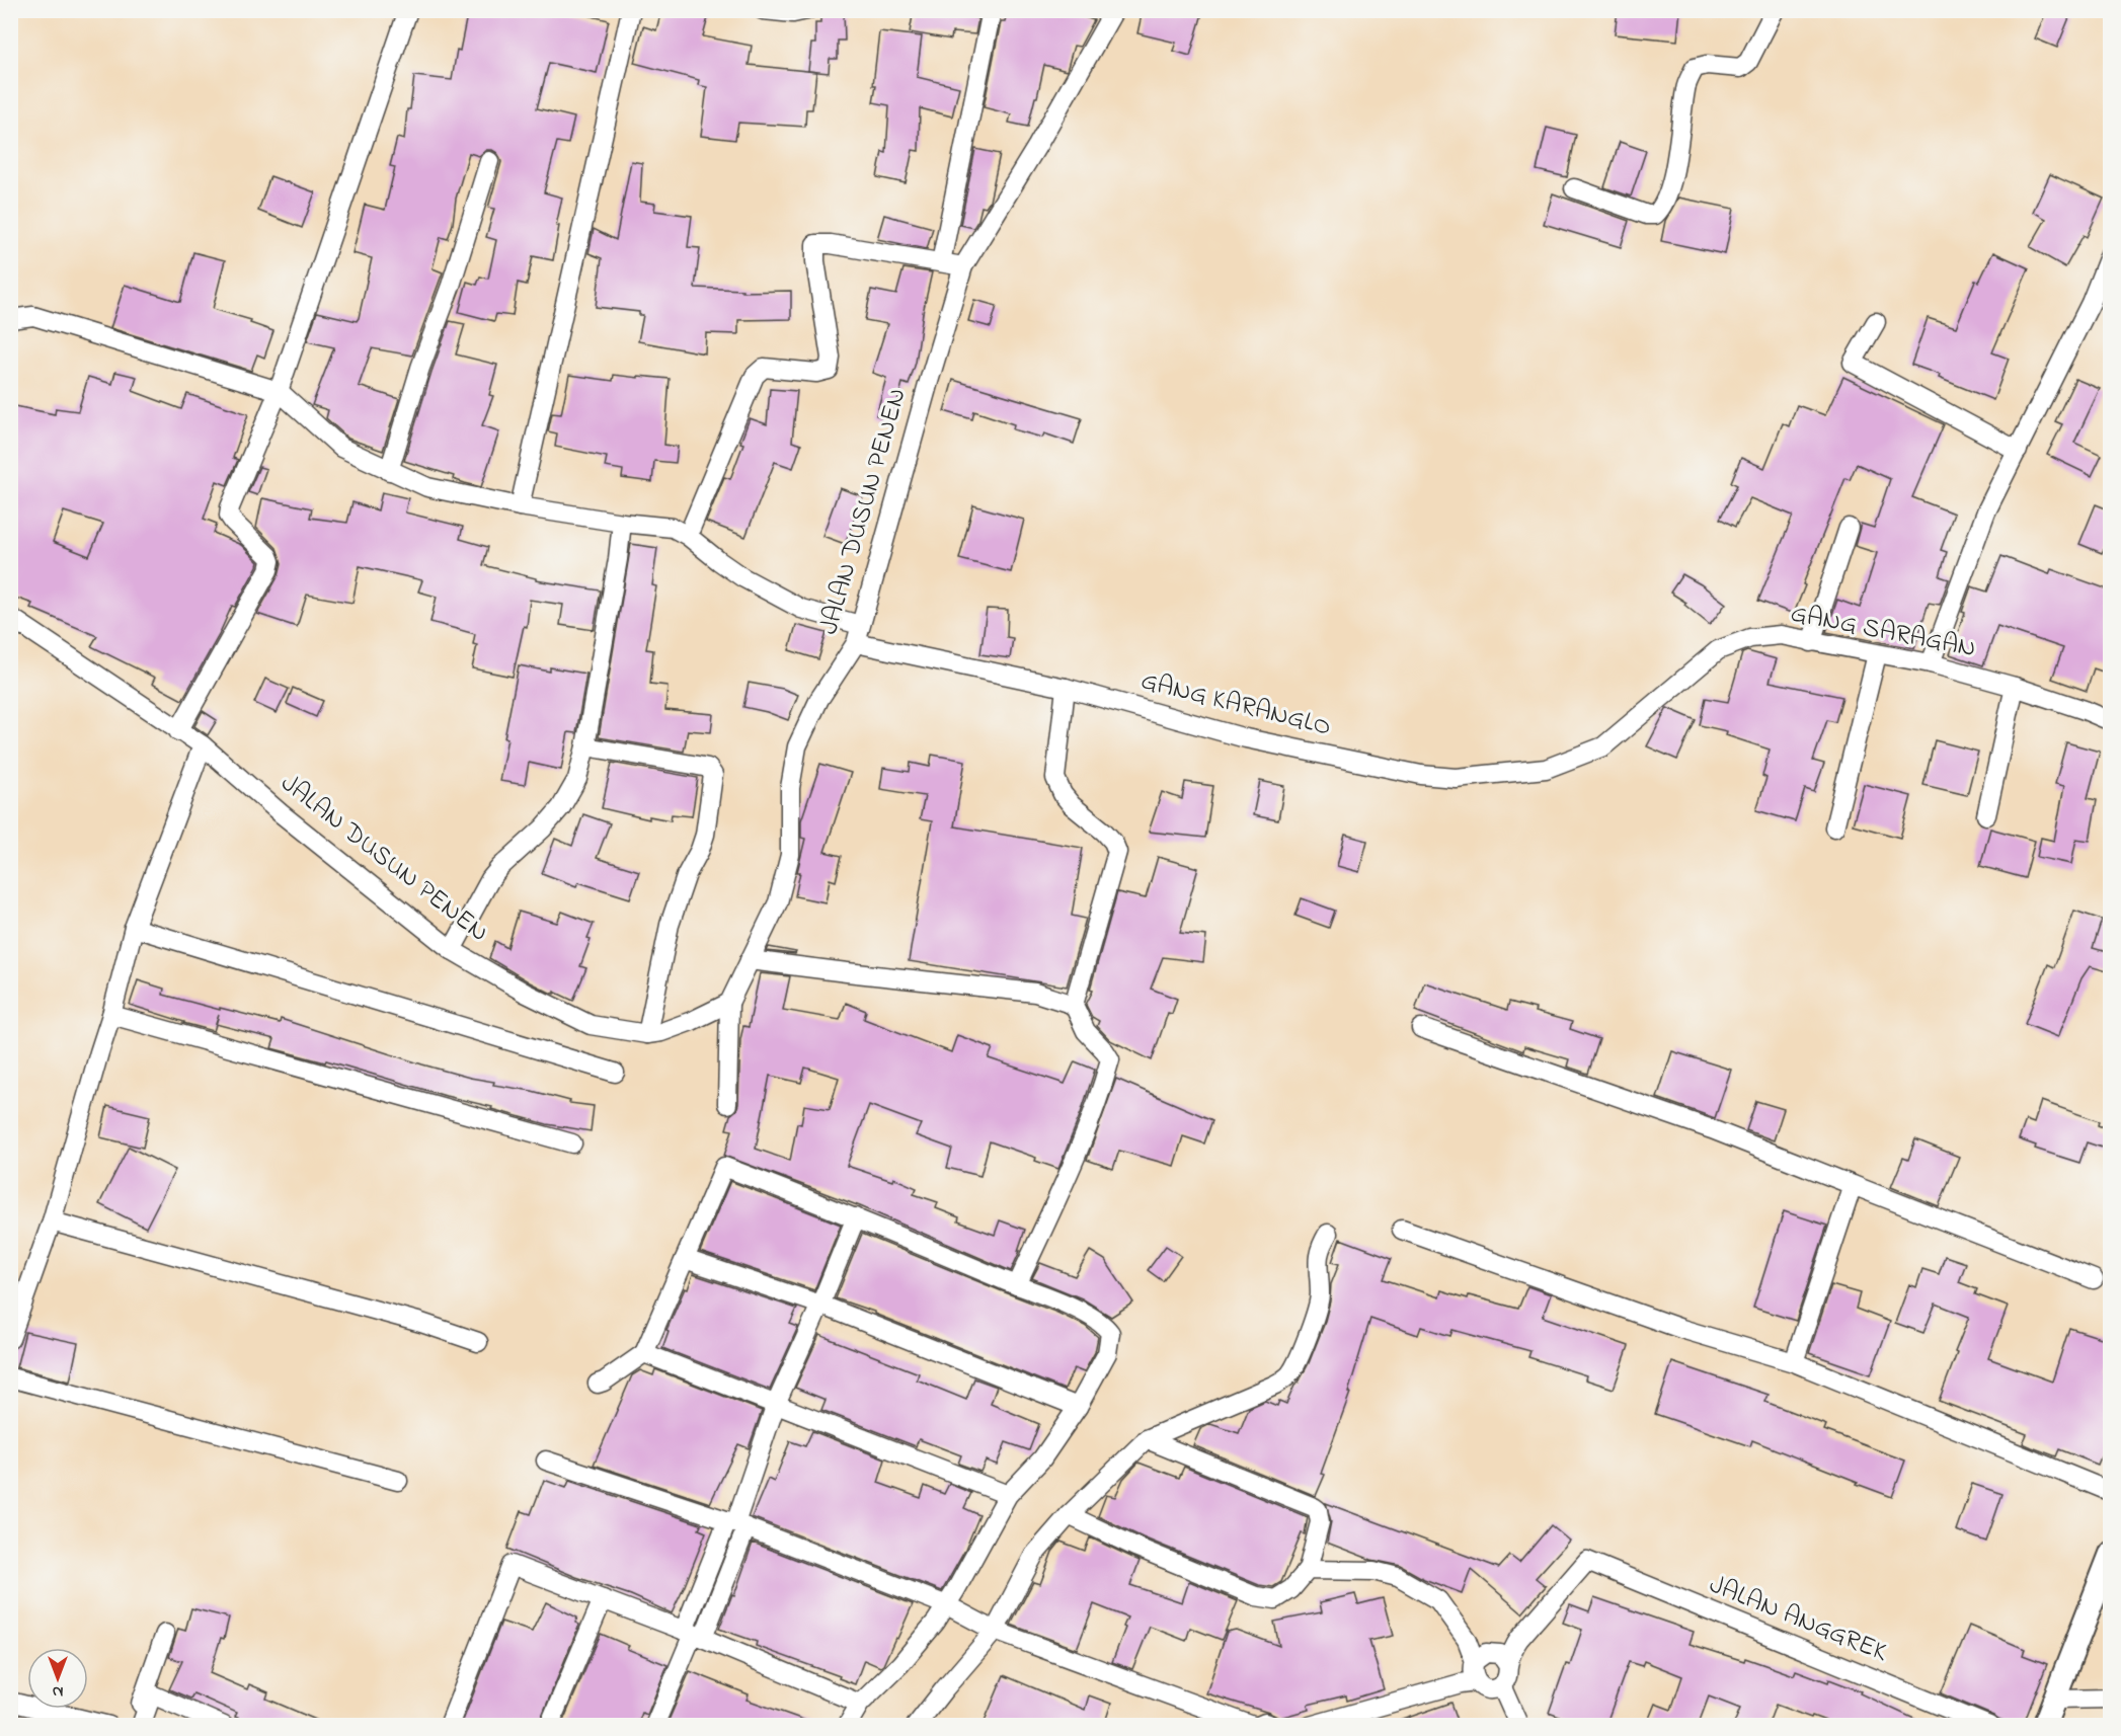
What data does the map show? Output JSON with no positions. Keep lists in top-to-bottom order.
{
  "streets": {
    "street": [
      "JALAN DUSUN PENEN",
      "GANG SARAGAN",
      "GANG KARANGLO",
      "JALAN ANGGREK"
    ]
  },
  "crossings": [
    ["JALAN DUSUN PENEN", "GANG KARANGLO"],
    ["GANG SARAGAN", "GANG KARANGLO"]
  ],
  "north": "bottom"
}
